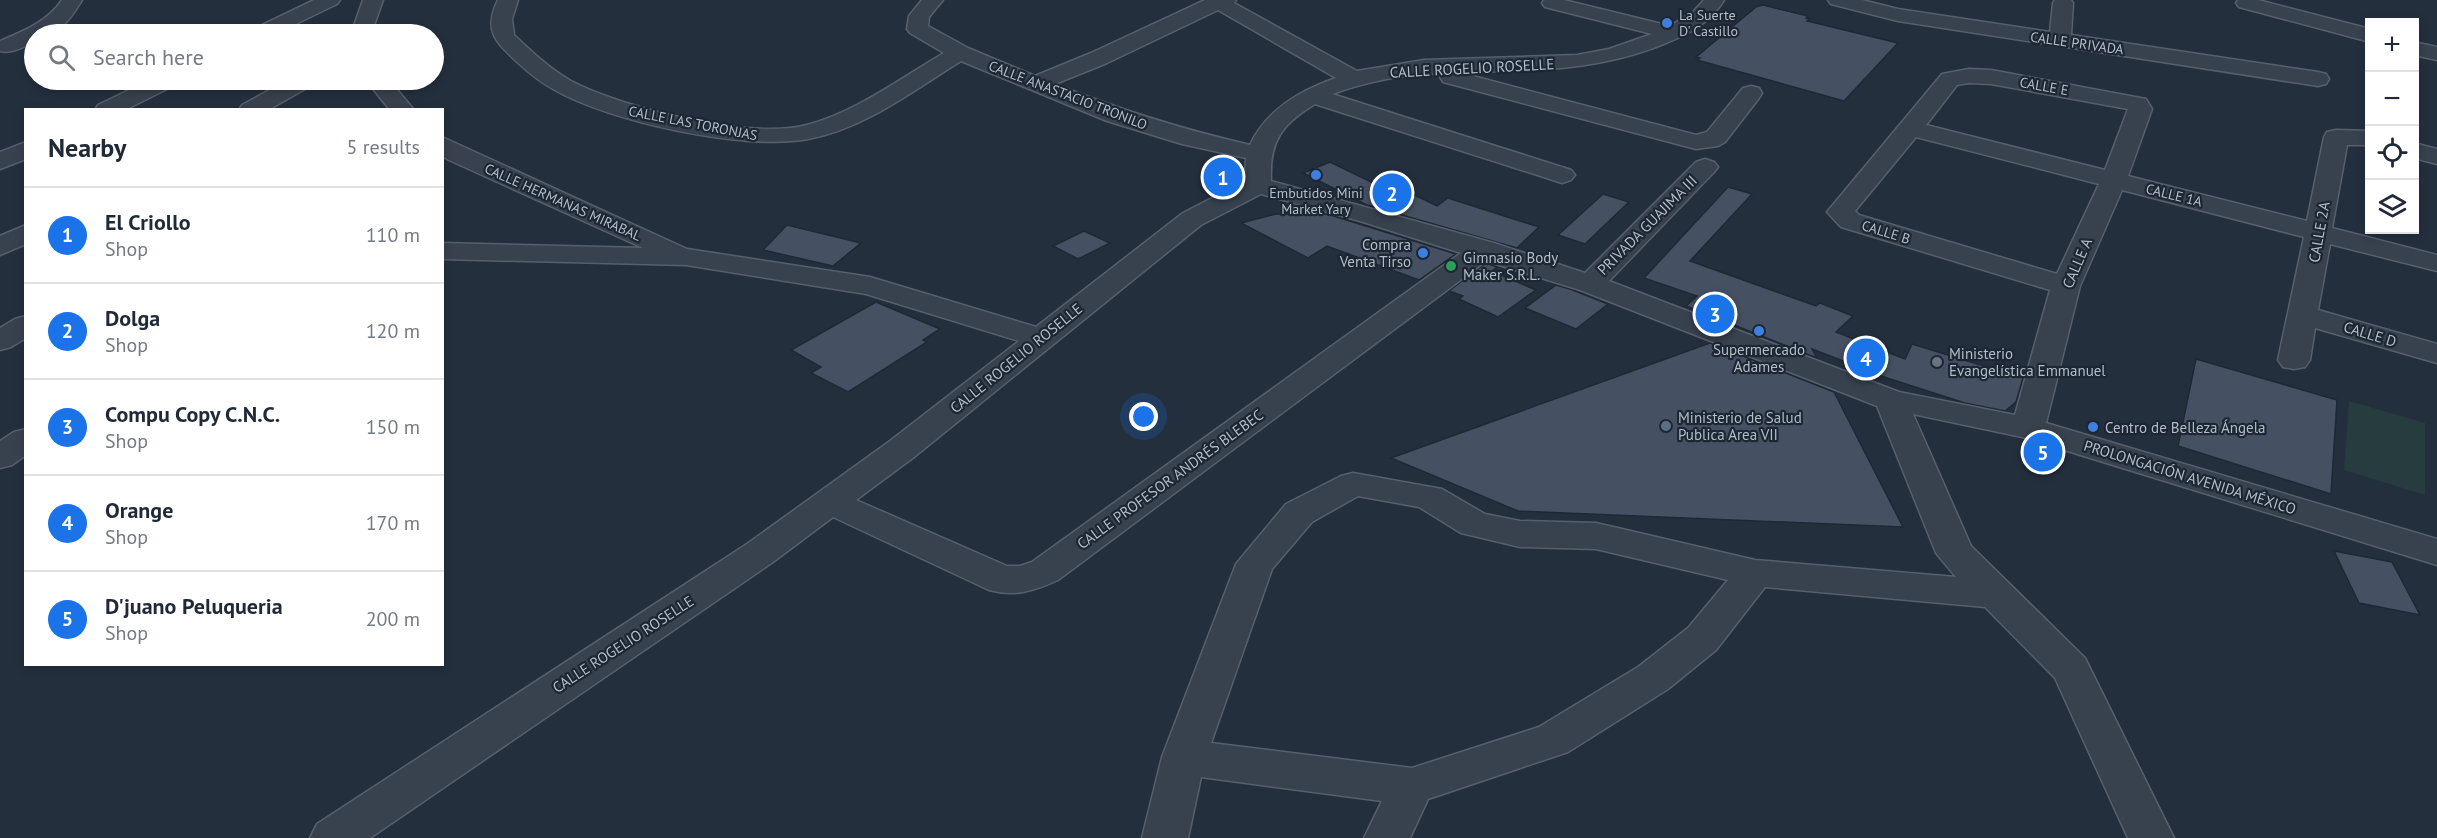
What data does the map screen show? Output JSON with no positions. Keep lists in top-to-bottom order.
{
  "streets": {
    "street": [
      "CALLE PRIVADA",
      "CALLE ROGELIO ROSELLE",
      "CALLE E",
      "CALLE ANASTACIO TRONILO",
      "CALLE LAS TORONJAS",
      "CALLE 1A",
      "CALLE HERMANAS MIRABAL",
      "PRIVADA GUAJIMA III",
      "CALLE B",
      "CALLE 2A",
      "CALLE A",
      "CALLE D",
      "PROLONGACIÓN AVENIDA MÉXICO",
      "CALLE PROFESOR ANDRÉS BLEBEC"
    ]
  },
  "crossings": [
    ["CALLE ROGELIO ROSELLE", "CALLE ANASTACIO TRONILO"],
    ["CALLE ROGELIO ROSELLE", "PROLONGACIÓN AVENIDA MÉXICO"],
    ["CALLE ROGELIO ROSELLE", "CALLE PROFESOR ANDRÉS BLEBEC"],
    ["CALLE E", "CALLE B"],
    ["CALLE E", "CALLE A"],
    ["CALLE ANASTACIO TRONILO", "CALLE LAS TORONJAS"],
    ["CALLE ANASTACIO TRONILO", "PROLONGACIÓN AVENIDA MÉXICO"],
    ["CALLE 1A", "CALLE B"],
    ["CALLE 1A", "CALLE 2A"],
    ["CALLE 1A", "CALLE A"],
    ["PRIVADA GUAJIMA III", "PROLONGACIÓN AVENIDA MÉXICO"],
    ["CALLE B", "CALLE A"],
    ["CALLE 2A", "CALLE D"],
    ["CALLE A", "PROLONGACIÓN AVENIDA MÉXICO"],
    ["PROLONGACIÓN AVENIDA MÉXICO", "CALLE PROFESOR ANDRÉS BLEBEC"]
  ],
  "places": [
    "La Suerte D' Castillo",
    "Embutidos Mini Market Yary",
    "Compra Venta Tirso",
    "Gimnasio Body Maker S.R.L.",
    "Supermercado Adames",
    "Ministerio Evangelística Emmanuel",
    "Ministerio de Salud Publica Area VII",
    "Centro de Belleza Ángela"
  ],
  "page": {
    "map_buttons": ["+", "−"],
    "search": "Search here",
    "heading": ["Nearby", "5 results"],
    "pins": [
      "1",
      "2",
      "3",
      "4",
      "5"
    ],
    "list": [
      {
        "mark": "1",
        "name": "El Criollo",
        "note": "Shop",
        "value": "110 m"
      },
      {
        "mark": "2",
        "name": "Dolga",
        "note": "Shop",
        "value": "120 m"
      },
      {
        "mark": "3",
        "name": "Compu Copy C.N.C.",
        "note": "Shop",
        "value": "150 m"
      },
      {
        "mark": "4",
        "name": "Orange",
        "note": "Shop",
        "value": "170 m"
      },
      {
        "mark": "5",
        "name": "D'juano Peluqueria",
        "note": "Shop",
        "value": "200 m"
      }
    ]
  }
}
